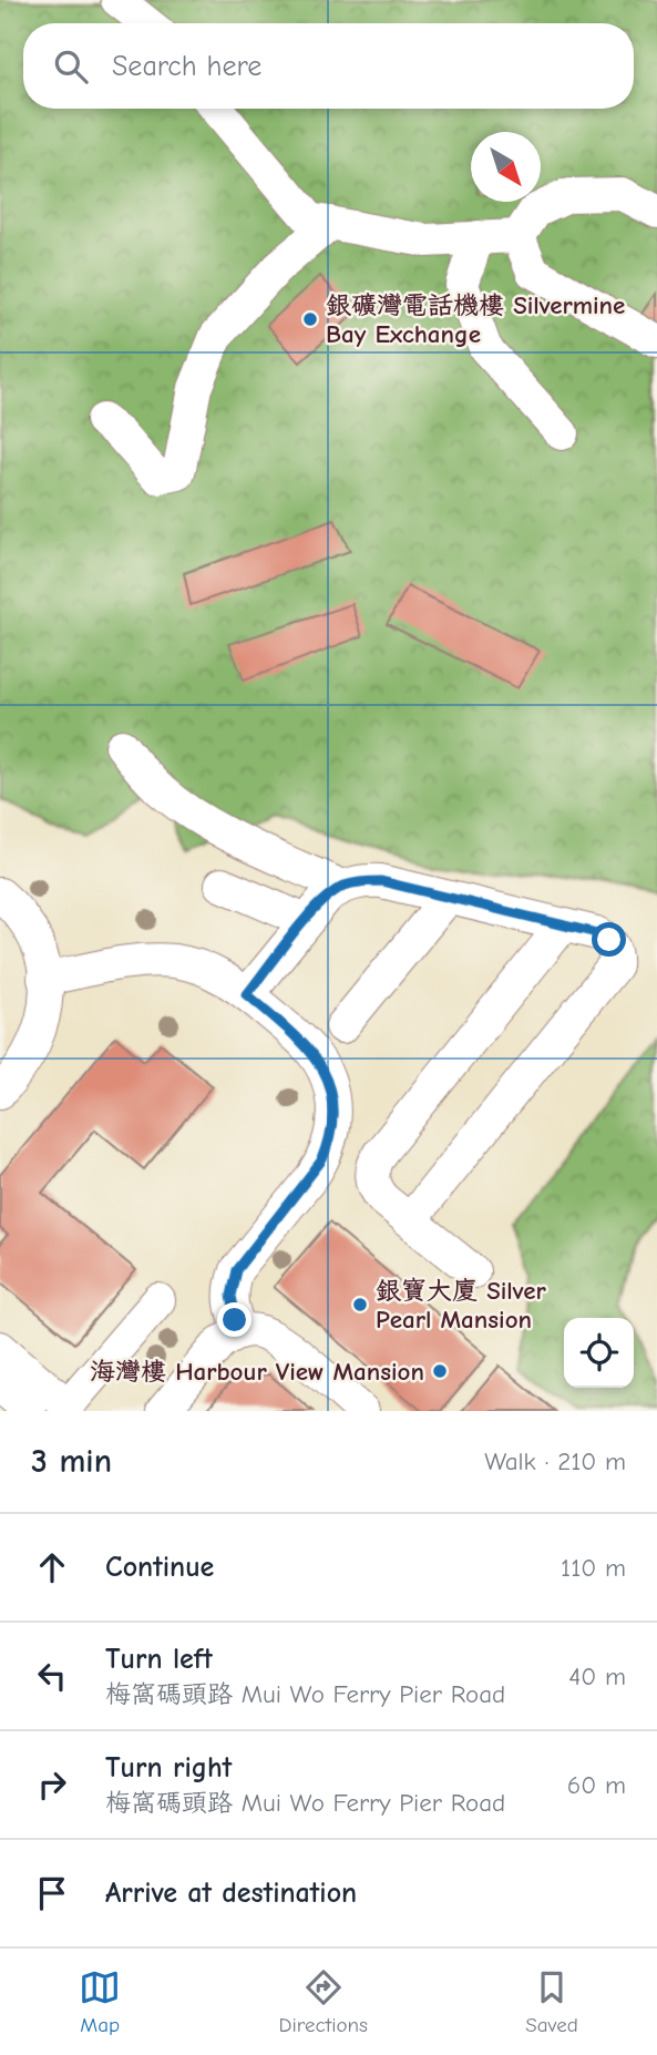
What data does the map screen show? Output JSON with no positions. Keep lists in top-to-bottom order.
{
  "places": ["銀礦灣電話機樓 Silvermine Bay Exchange", "銀寶大廈 Silver Pearl Mansion", "海灣樓 Harbour View Mansion"],
  "north": "bottom right",
  "page": {
    "search": "Search here",
    "heading": ["3 min", "Walk · 210 m"],
    "list": [
      ["Continue", "110 m"],
      ["Turn left", "梅窩碼頭路 Mui Wo Ferry Pier Road", "40 m"],
      ["Turn right", "梅窩碼頭路 Mui Wo Ferry Pier Road", "60 m"],
      "Arrive at destination"
    ],
    "nav": ["Map", "Directions", "Saved"]
  }
}
